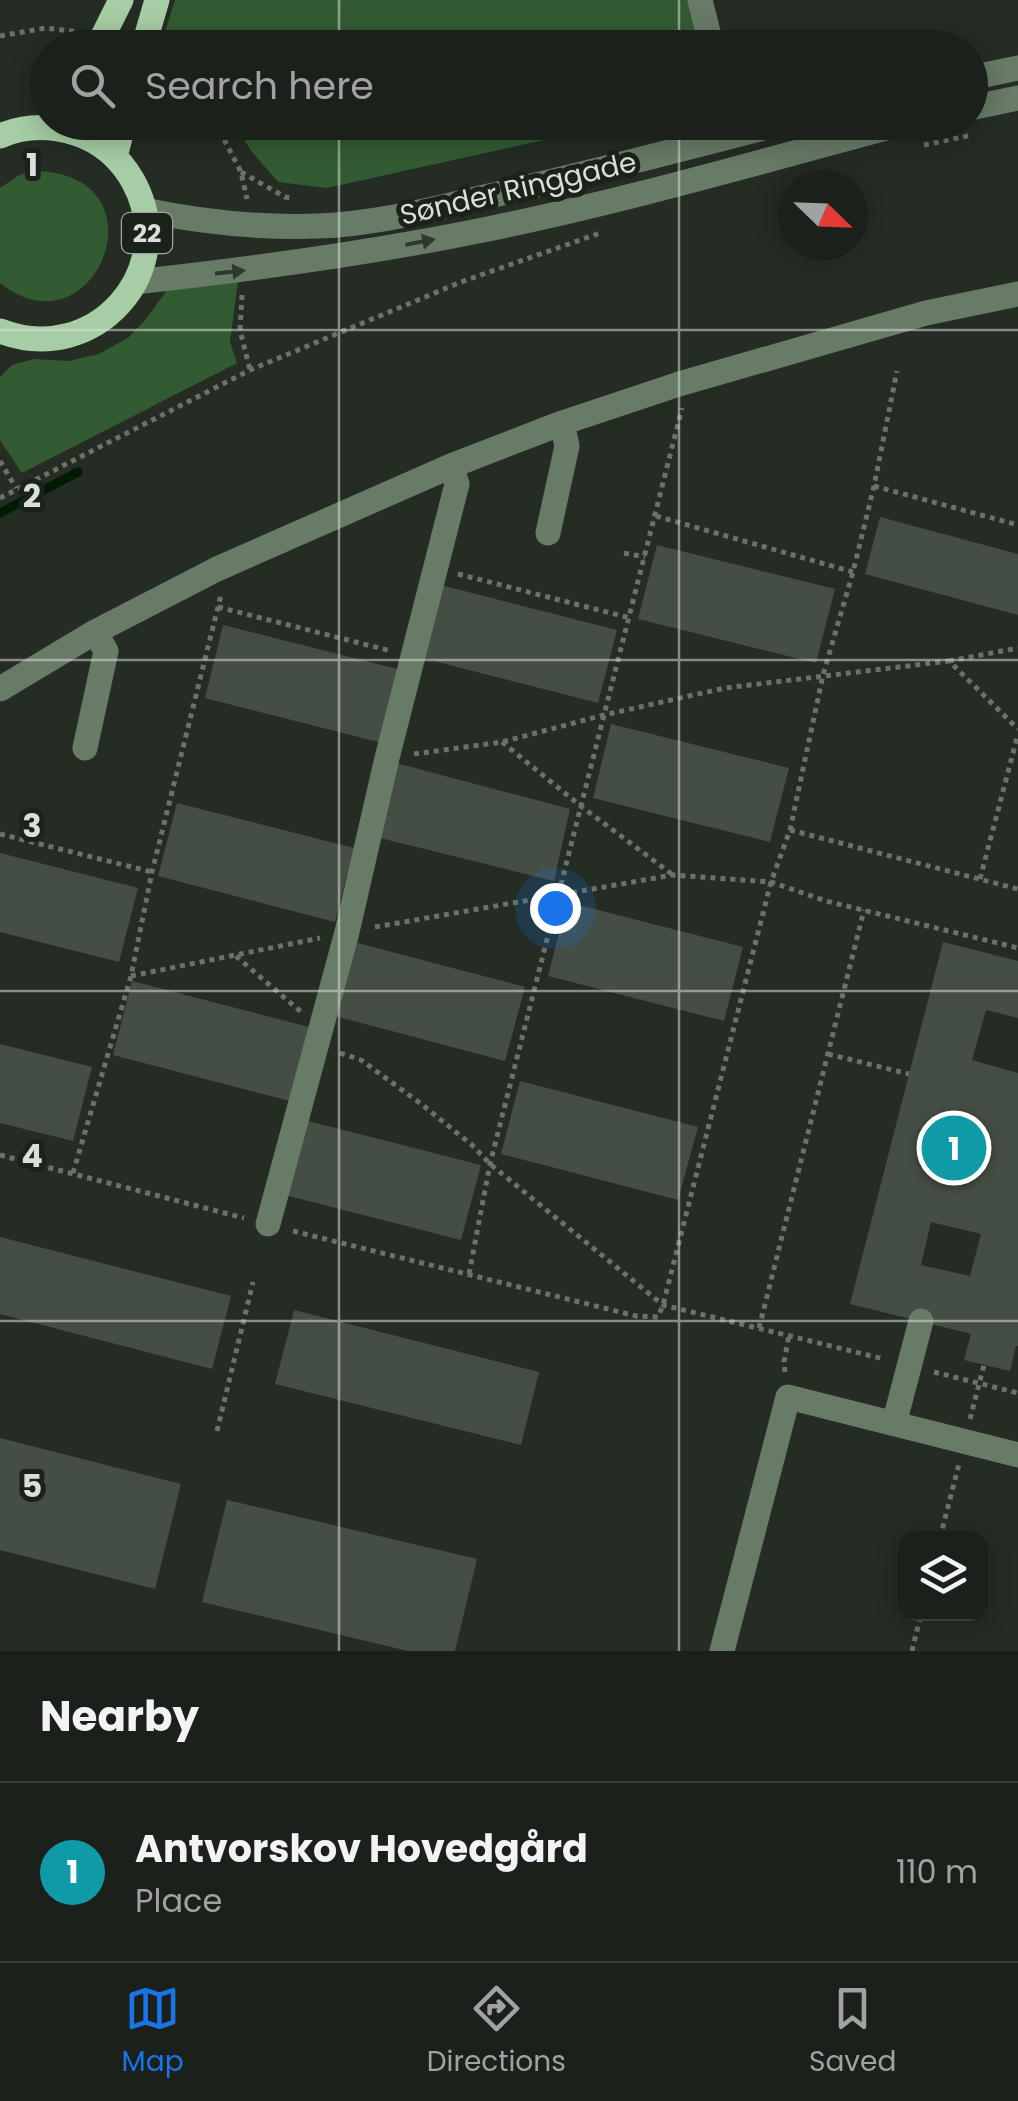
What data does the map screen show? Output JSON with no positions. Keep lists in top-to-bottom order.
{
  "streets": {
    "main road": ["22"],
    "street": ["Sønder Ringgade"]
  },
  "crossings": [
    ["Sønder Ringgade", "22"]
  ],
  "north": "bottom right",
  "page": {
    "search": "Search here",
    "pins": "1",
    "heading": "Nearby",
    "list": [
      {
        "mark": "1",
        "name": "Antvorskov Hovedgård",
        "note": "Place",
        "value": "110 m"
      }
    ],
    "nav": ["Map", "Directions", "Saved"]
  },
  "grid": {
    "rows": [
      "1",
      "2",
      "3",
      "4",
      "5"
    ]
  }
}
